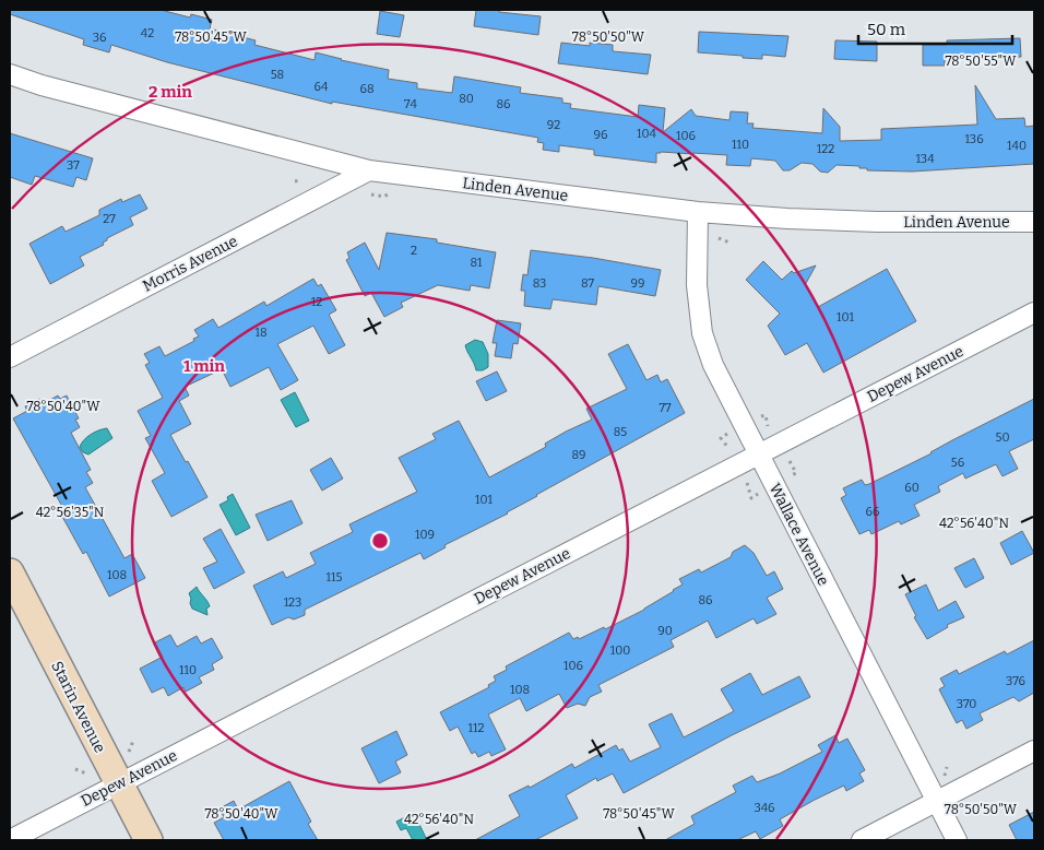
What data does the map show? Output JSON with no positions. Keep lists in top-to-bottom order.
{
  "streets": {
    "street": [
      "Linden Avenue",
      "Morris Avenue",
      "Depew Avenue",
      "Wallace Avenue",
      "Starin Avenue"
    ]
  },
  "crossings": [
    ["Linden Avenue", "Morris Avenue"],
    ["Linden Avenue", "Wallace Avenue"],
    ["Depew Avenue", "Wallace Avenue"],
    ["Depew Avenue", "Starin Avenue"]
  ],
  "house_numbers": [
    "42",
    "36",
    "58",
    "64",
    "68",
    "80",
    "74",
    "86",
    "92",
    "104",
    "96",
    "106",
    "136",
    "110",
    "140",
    "122",
    "134",
    "37",
    "27",
    "2",
    "81",
    "83",
    "87",
    "99",
    "12",
    "101",
    "18",
    "77",
    "85",
    "50",
    "89",
    "56",
    "60",
    "101",
    "66",
    "109",
    "108",
    "115",
    "86",
    "123",
    "90",
    "100",
    "106",
    "110",
    "376",
    "108",
    "370",
    "112",
    "346"
  ],
  "scale_bar": "50 m",
  "coordinates": [
    "78°50'45\"W",
    "78°50'50\"W",
    "78°50'55\"W",
    "78°50'40\"W",
    "42°56'35\"N",
    "42°56'40\"N"
  ],
  "rings": ["2 min", "1 min"]
}
